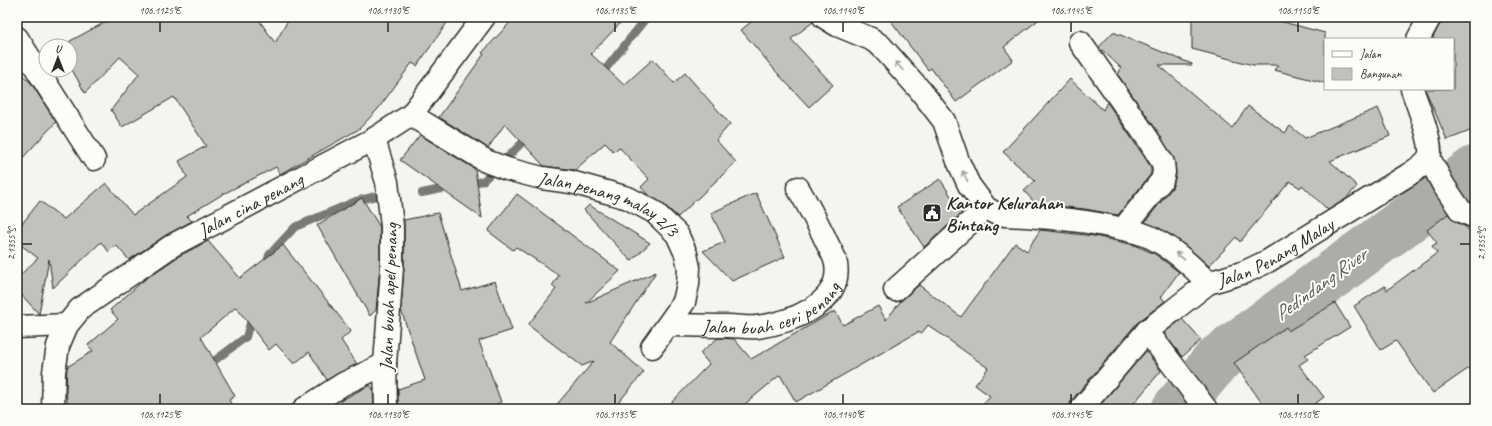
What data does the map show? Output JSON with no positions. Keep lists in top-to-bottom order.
{
  "streets": {
    "street": [
      "Jalan cina penang",
      "Jalan penang malay 2/3",
      "Jalan Penang Malay",
      "Jalan buah apel penang",
      "Jalan buah ceri penang"
    ]
  },
  "crossings": [
    ["Jalan cina penang", "Jalan penang malay 2/3"],
    ["Jalan cina penang", "Jalan buah apel penang"],
    ["Jalan penang malay 2/3", "Jalan buah ceri penang"]
  ],
  "water": ["Pedindang River"],
  "places": {
    "public building": ["Kantor Kelurahan Bintang"]
  },
  "legend": ["Jalan", "Bangunan"],
  "north": "top",
  "coordinates": [
    "106.1125°E",
    "106.1130°E",
    "106.1135°E",
    "106.1140°E",
    "106.1145°E",
    "106.1150°E",
    "2.1355°S"
  ]
}
